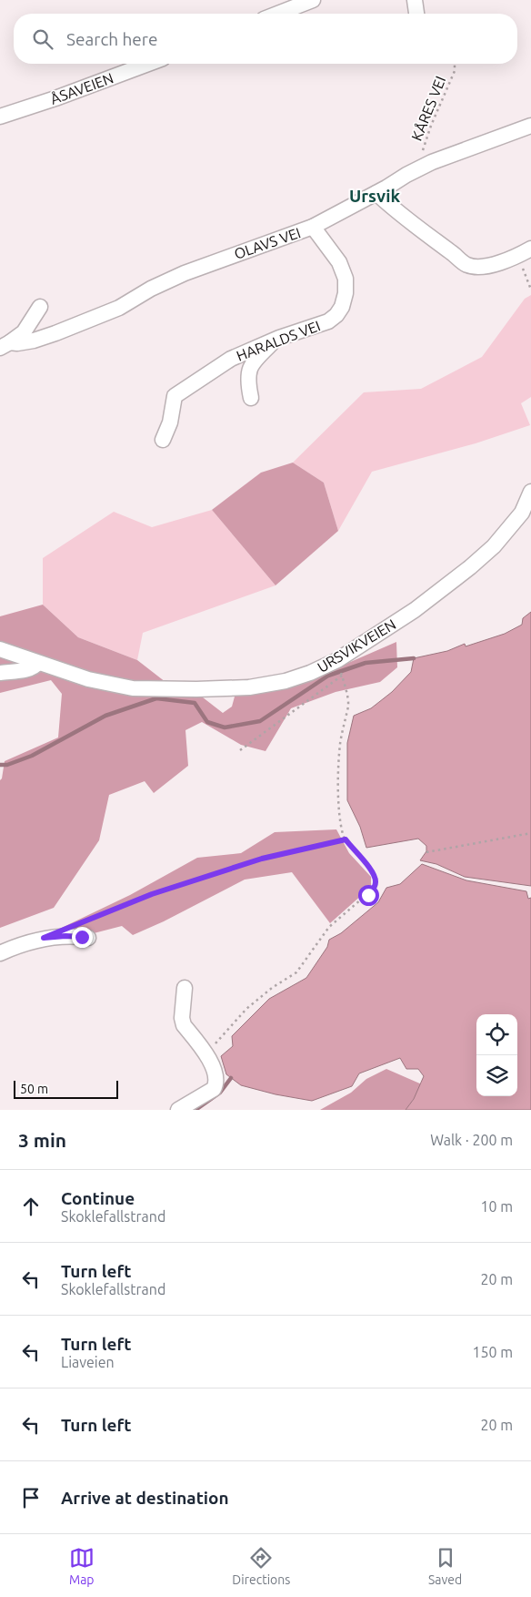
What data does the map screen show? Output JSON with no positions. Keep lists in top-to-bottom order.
{
  "streets": {
    "street": [
      "ÅSAVEIEN",
      "OLAVS VEI",
      "HARALDS VEI",
      "URSVIKVEIEN"
    ],
    "path": ["KÅRES VEI"]
  },
  "crossings": [
    ["KÅRES VEI", "OLAVS VEI"],
    ["OLAVS VEI", "HARALDS VEI"]
  ],
  "districts": ["Ursvik"],
  "scale_bar": "50 m",
  "page": {
    "search": "Search here",
    "scale": "50 m",
    "heading": ["3 min", "Walk · 200 m"],
    "list": [
      ["Continue", "Skoklefallstrand", "10 m"],
      ["Turn left", "Skoklefallstrand", "20 m"],
      ["Turn left", "Liaveien", "150 m"],
      ["Turn left", "20 m"],
      "Arrive at destination"
    ],
    "nav": ["Map", "Directions", "Saved"]
  }
}
